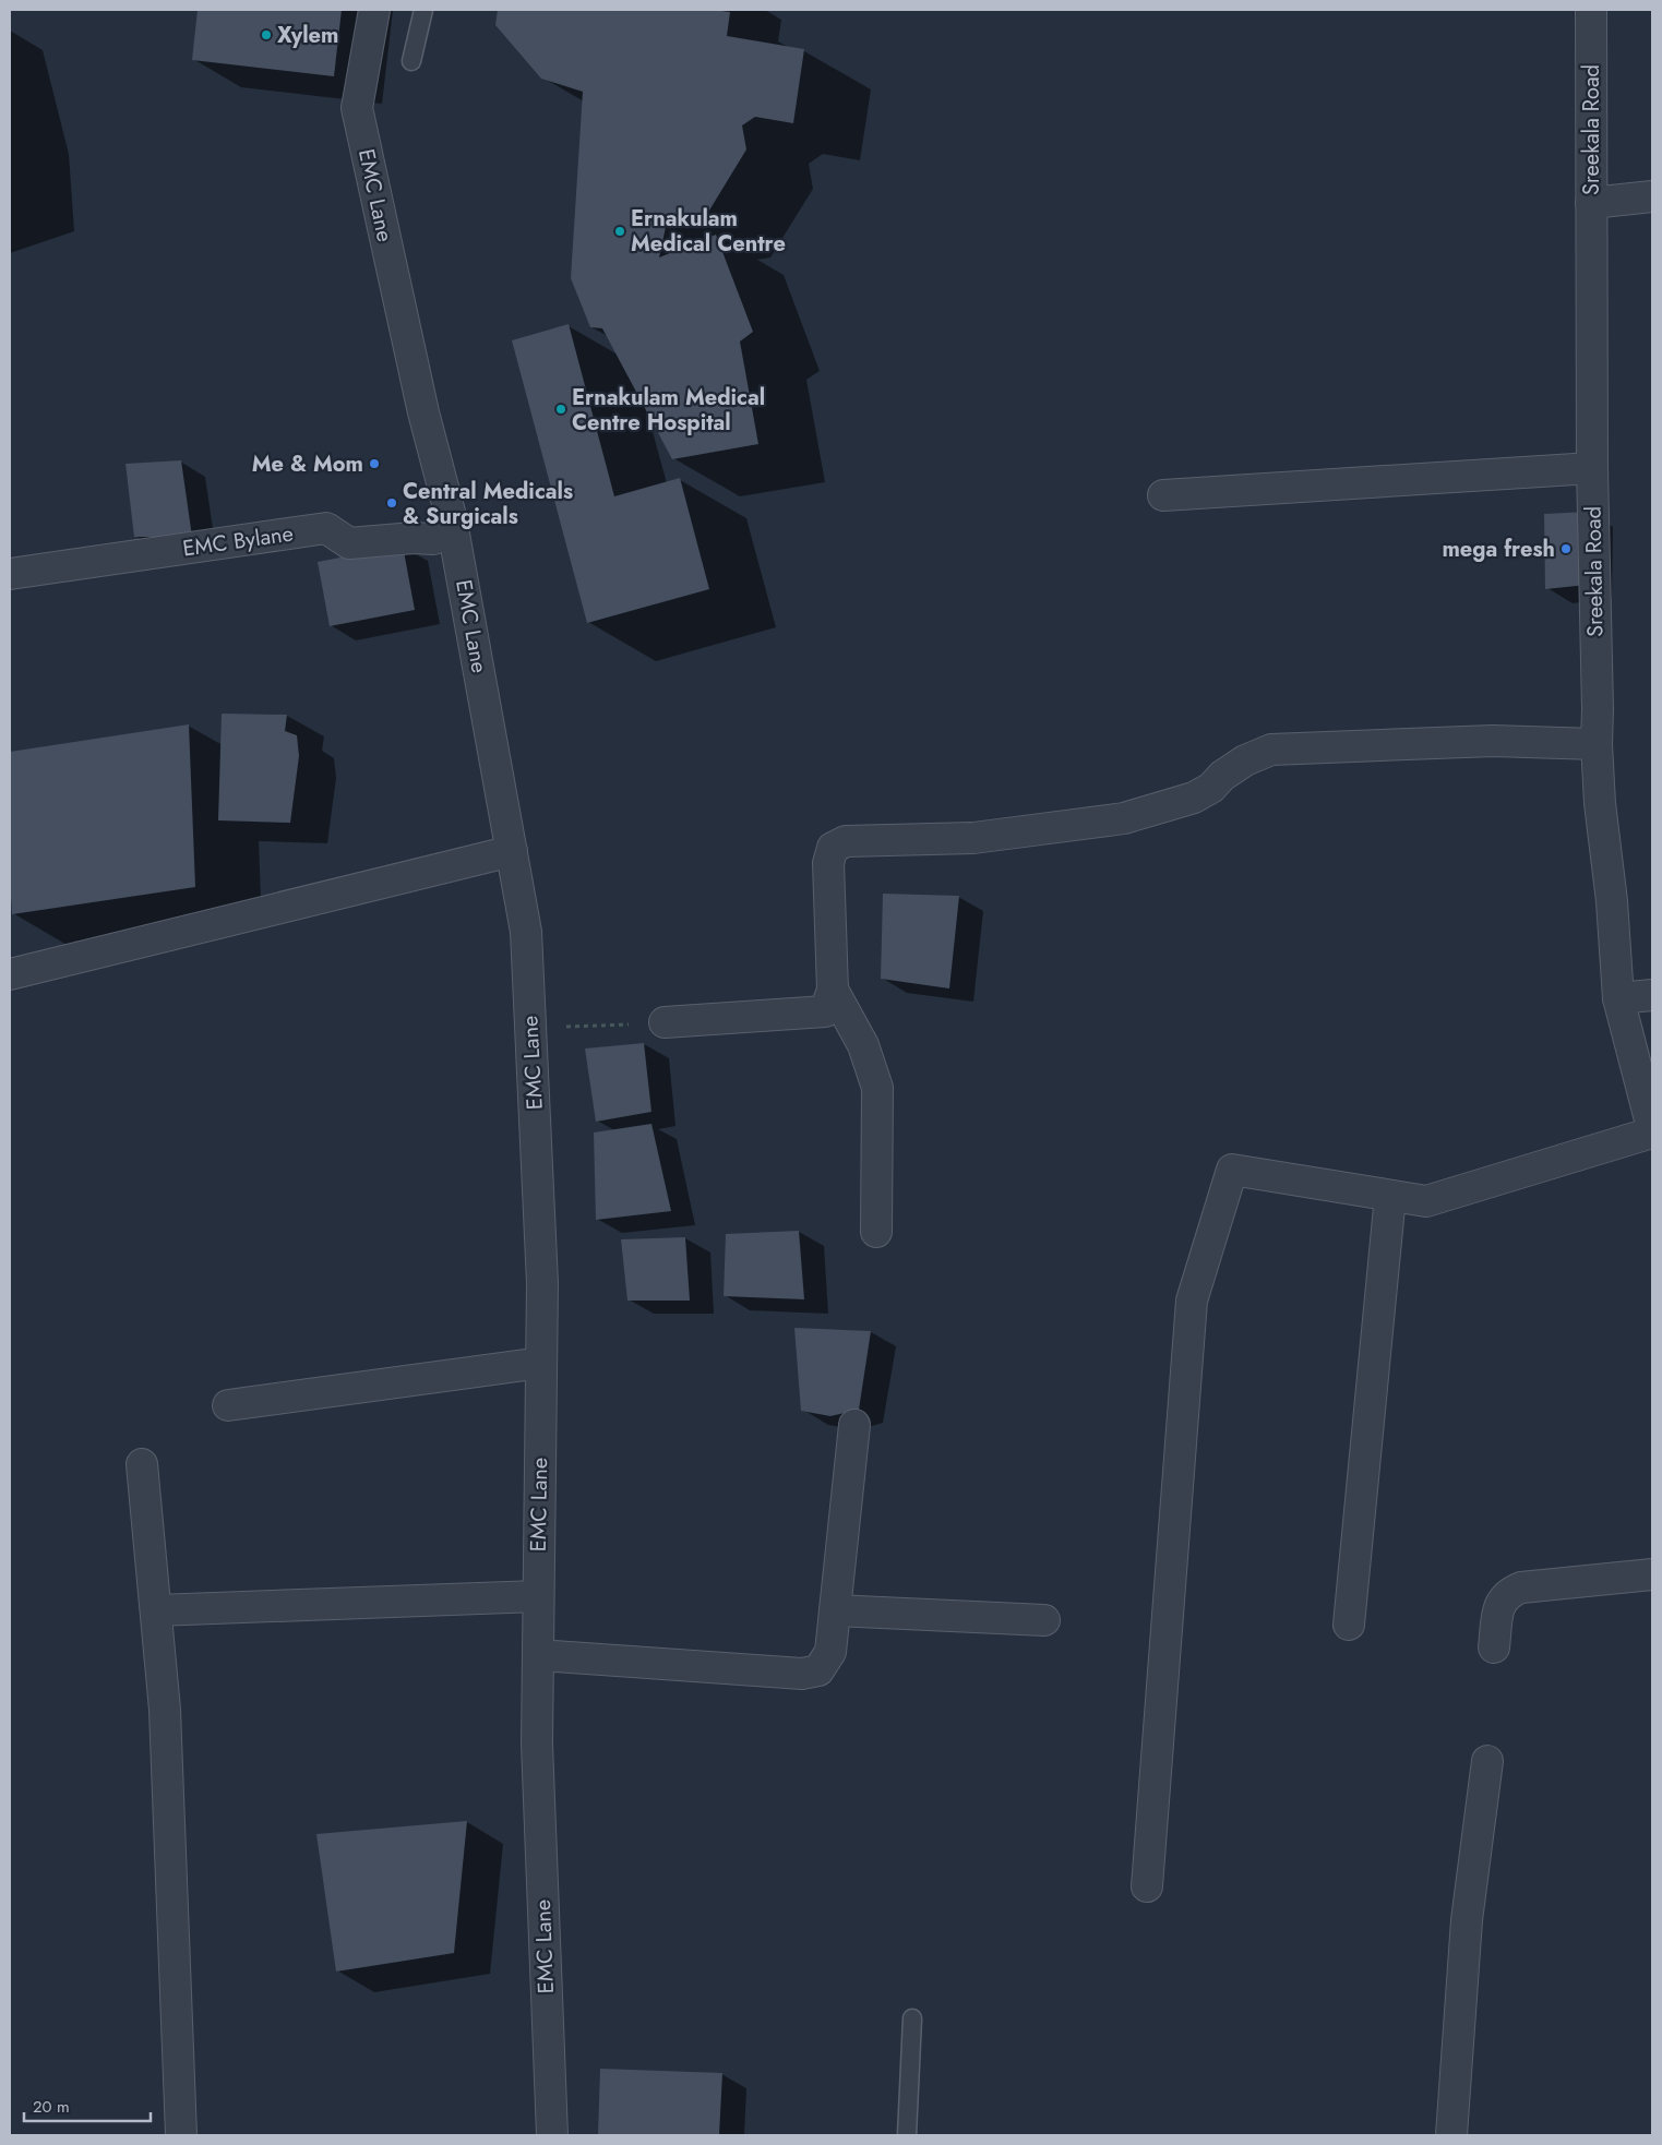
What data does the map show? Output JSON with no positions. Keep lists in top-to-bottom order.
{
  "streets": {
    "street": ["Sreekala Road", "EMC Lane", "EMC Bylane"]
  },
  "crossings": [
    ["EMC Lane", "EMC Bylane"]
  ],
  "places": [
    "Xylem",
    "Ernakulam Medical Centre",
    "Ernakulam Medical Centre Hospital",
    "Me & Mom",
    "Central Medicals & Surgicals",
    "mega fresh"
  ],
  "scale_bar": "20 m"
}
